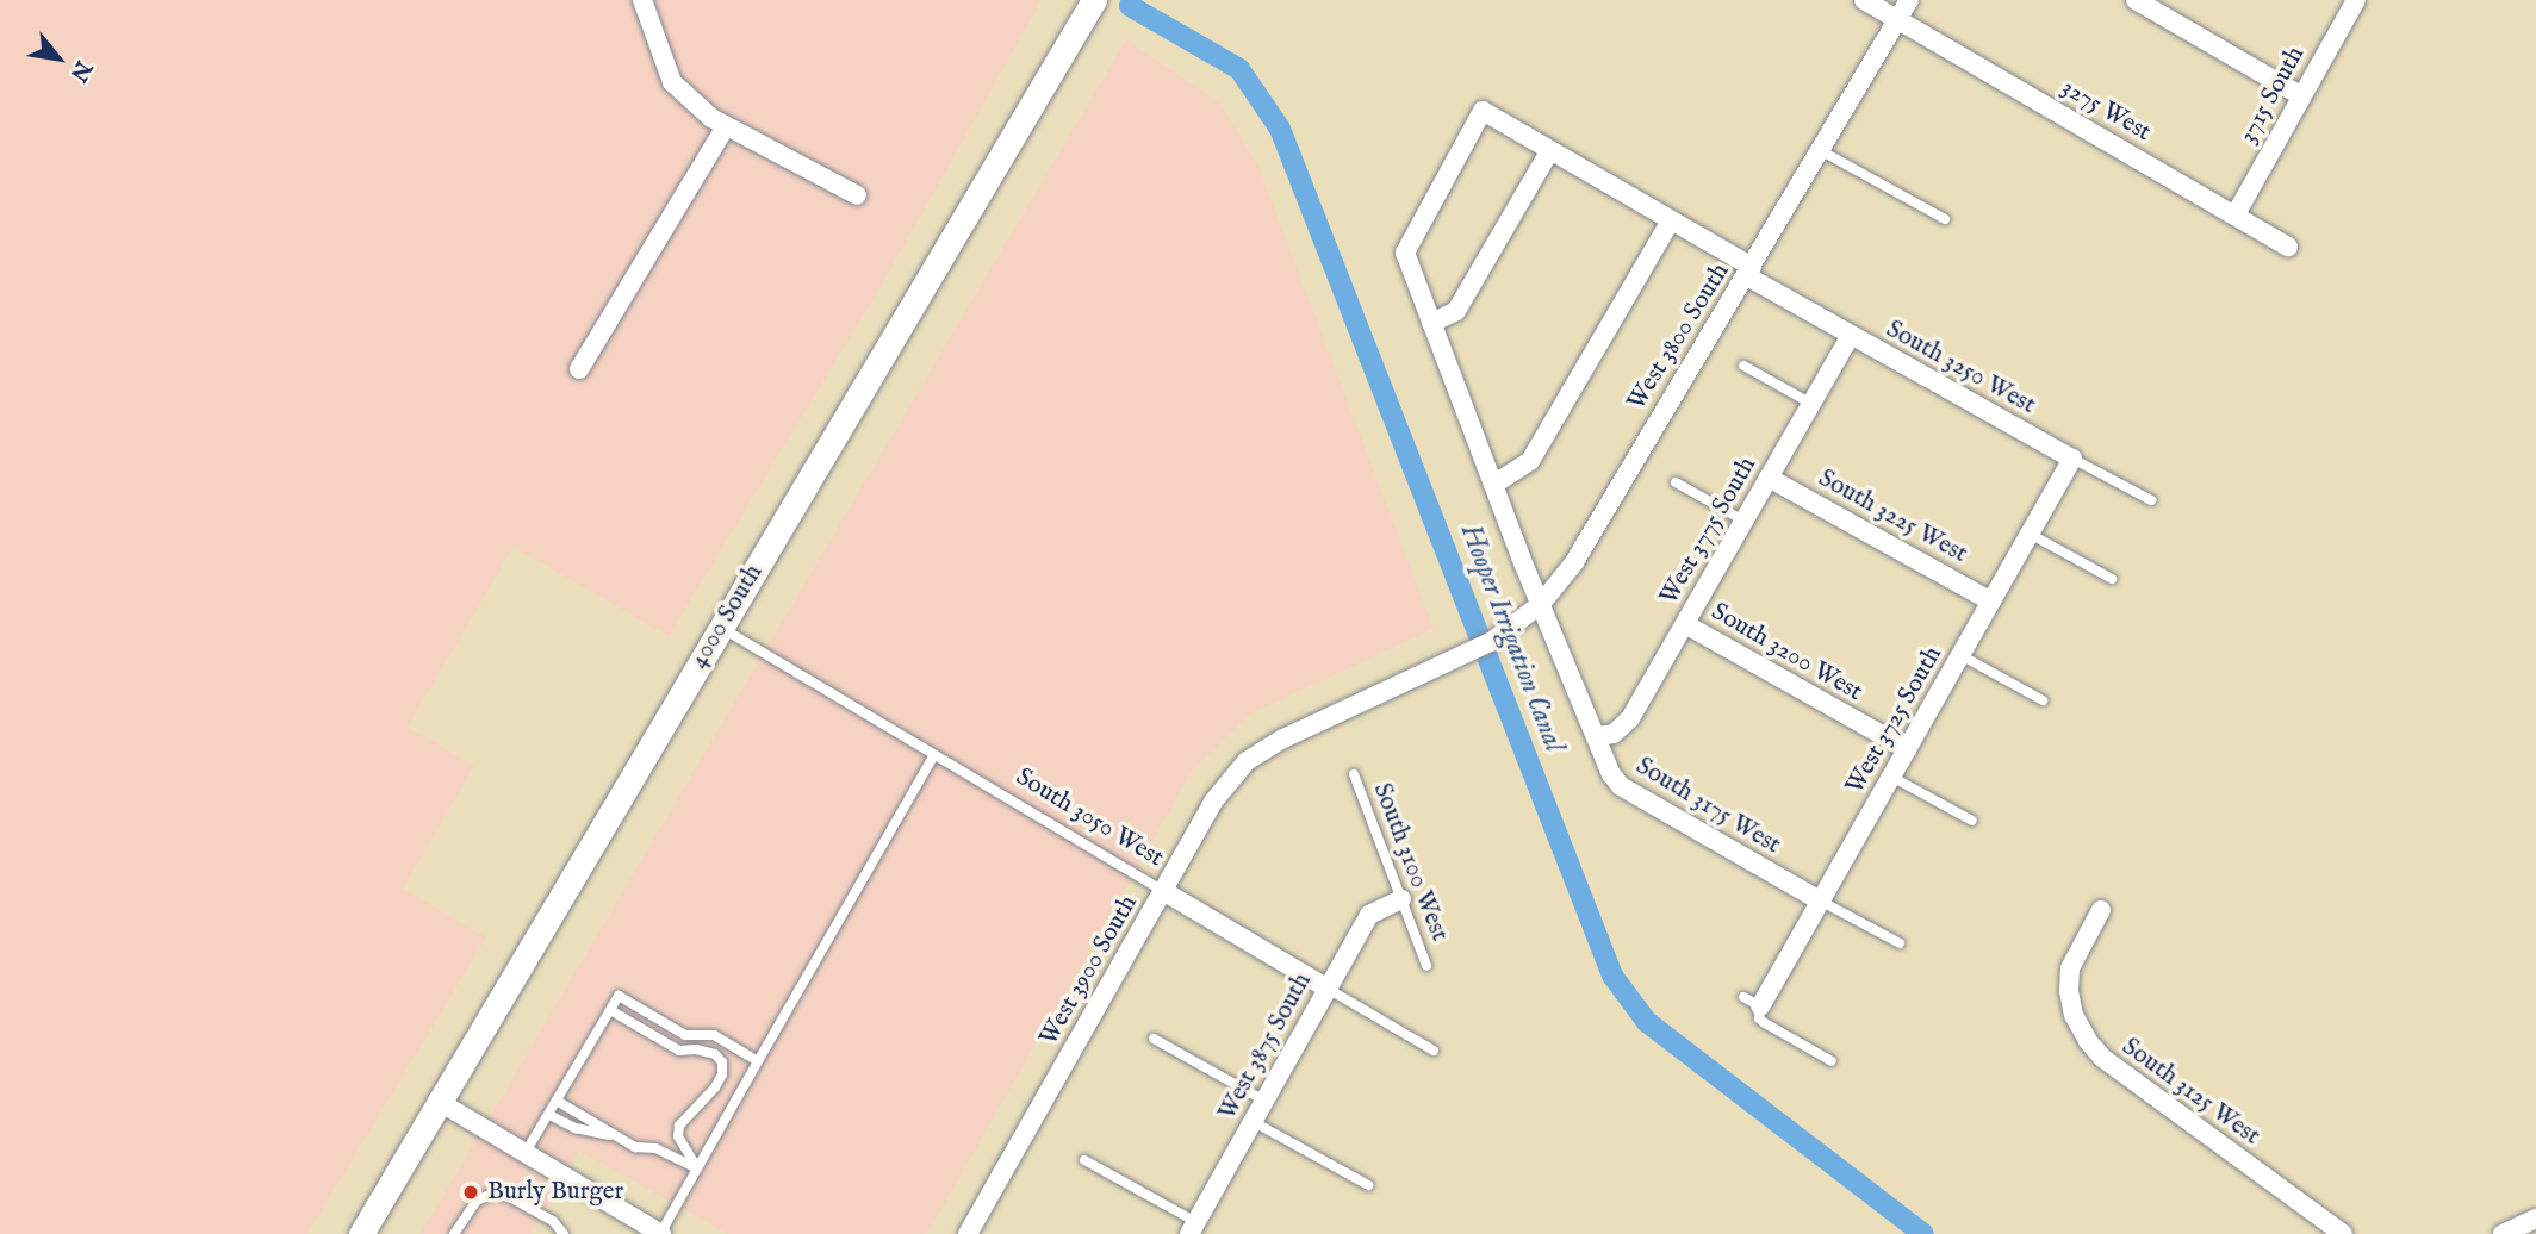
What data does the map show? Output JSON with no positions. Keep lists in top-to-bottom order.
{
  "streets": {
    "main road": ["4000 South"],
    "street": [
      "3715 South",
      "3275 West",
      "West 3800 South",
      "South 3250 West",
      "South 3225 West",
      "West 3775 South",
      "South 3200 West",
      "West 3725 South",
      "South 3175 West",
      "South 3050 West",
      "West 3900 South",
      "West 3875 South",
      "South 3125 West"
    ],
    "lane": ["South 3100 West"]
  },
  "crossings": [
    ["3715 South", "3275 West"],
    ["3275 West", "West 3800 South"],
    ["West 3800 South", "South 3250 West"],
    ["West 3800 South", "South 3175 West"],
    ["West 3800 South", "West 3900 South"],
    ["South 3250 West", "West 3775 South"],
    ["South 3250 West", "West 3725 South"],
    ["South 3250 West", "South 3175 West"],
    ["South 3225 West", "West 3775 South"],
    ["South 3225 West", "West 3725 South"],
    ["West 3775 South", "South 3200 West"],
    ["West 3775 South", "South 3175 West"],
    ["4000 South", "South 3050 West"],
    ["South 3200 West", "West 3725 South"],
    ["West 3725 South", "South 3175 West"],
    ["South 3050 West", "West 3900 South"],
    ["South 3050 West", "West 3875 South"],
    ["South 3100 West", "West 3875 South"]
  ],
  "water": ["Hooper Irrigation Canal"],
  "places": ["Burly Burger"],
  "north": "bottom right"
}
